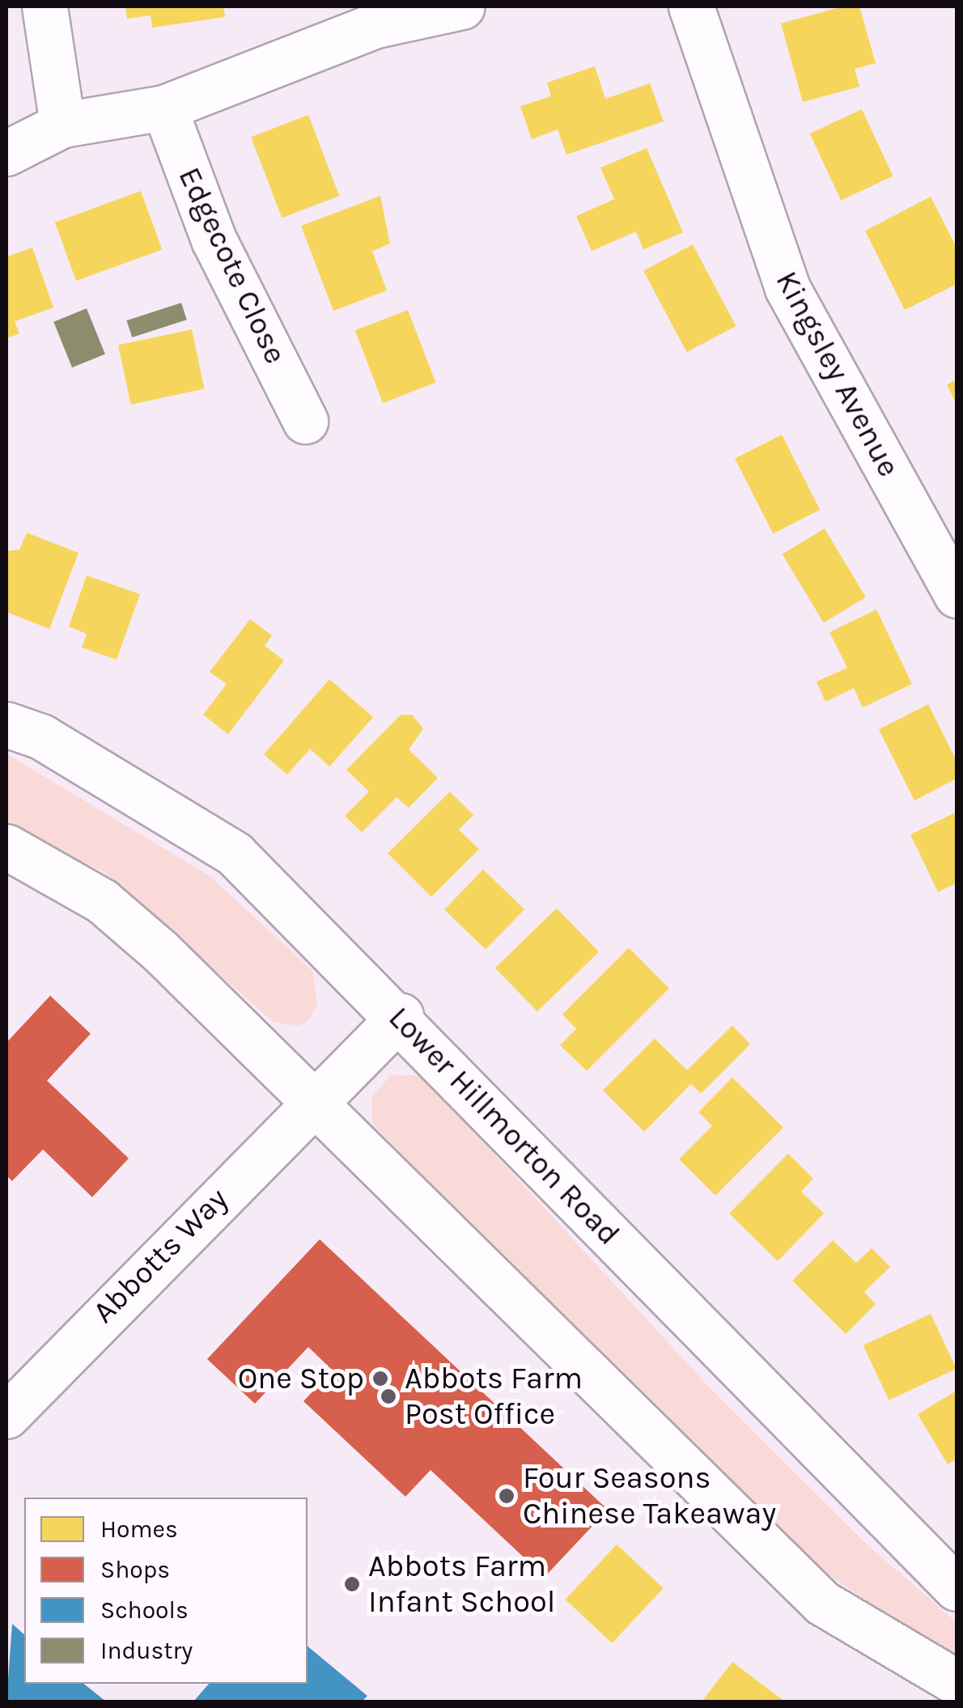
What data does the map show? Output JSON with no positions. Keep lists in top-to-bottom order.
{
  "streets": {
    "street": [
      "Edgecote Close",
      "Kingsley Avenue",
      "Lower Hillmorton Road",
      "Abbotts Way"
    ]
  },
  "crossings": [
    ["Lower Hillmorton Road", "Abbotts Way"]
  ],
  "places": [
    "One Stop",
    "Abbots Farm Post Office",
    "Four Seasons Chinese Takeaway",
    "Abbots Farm Infant School"
  ],
  "legend": [
    "Homes",
    "Shops",
    "Schools",
    "Industry"
  ]
}
